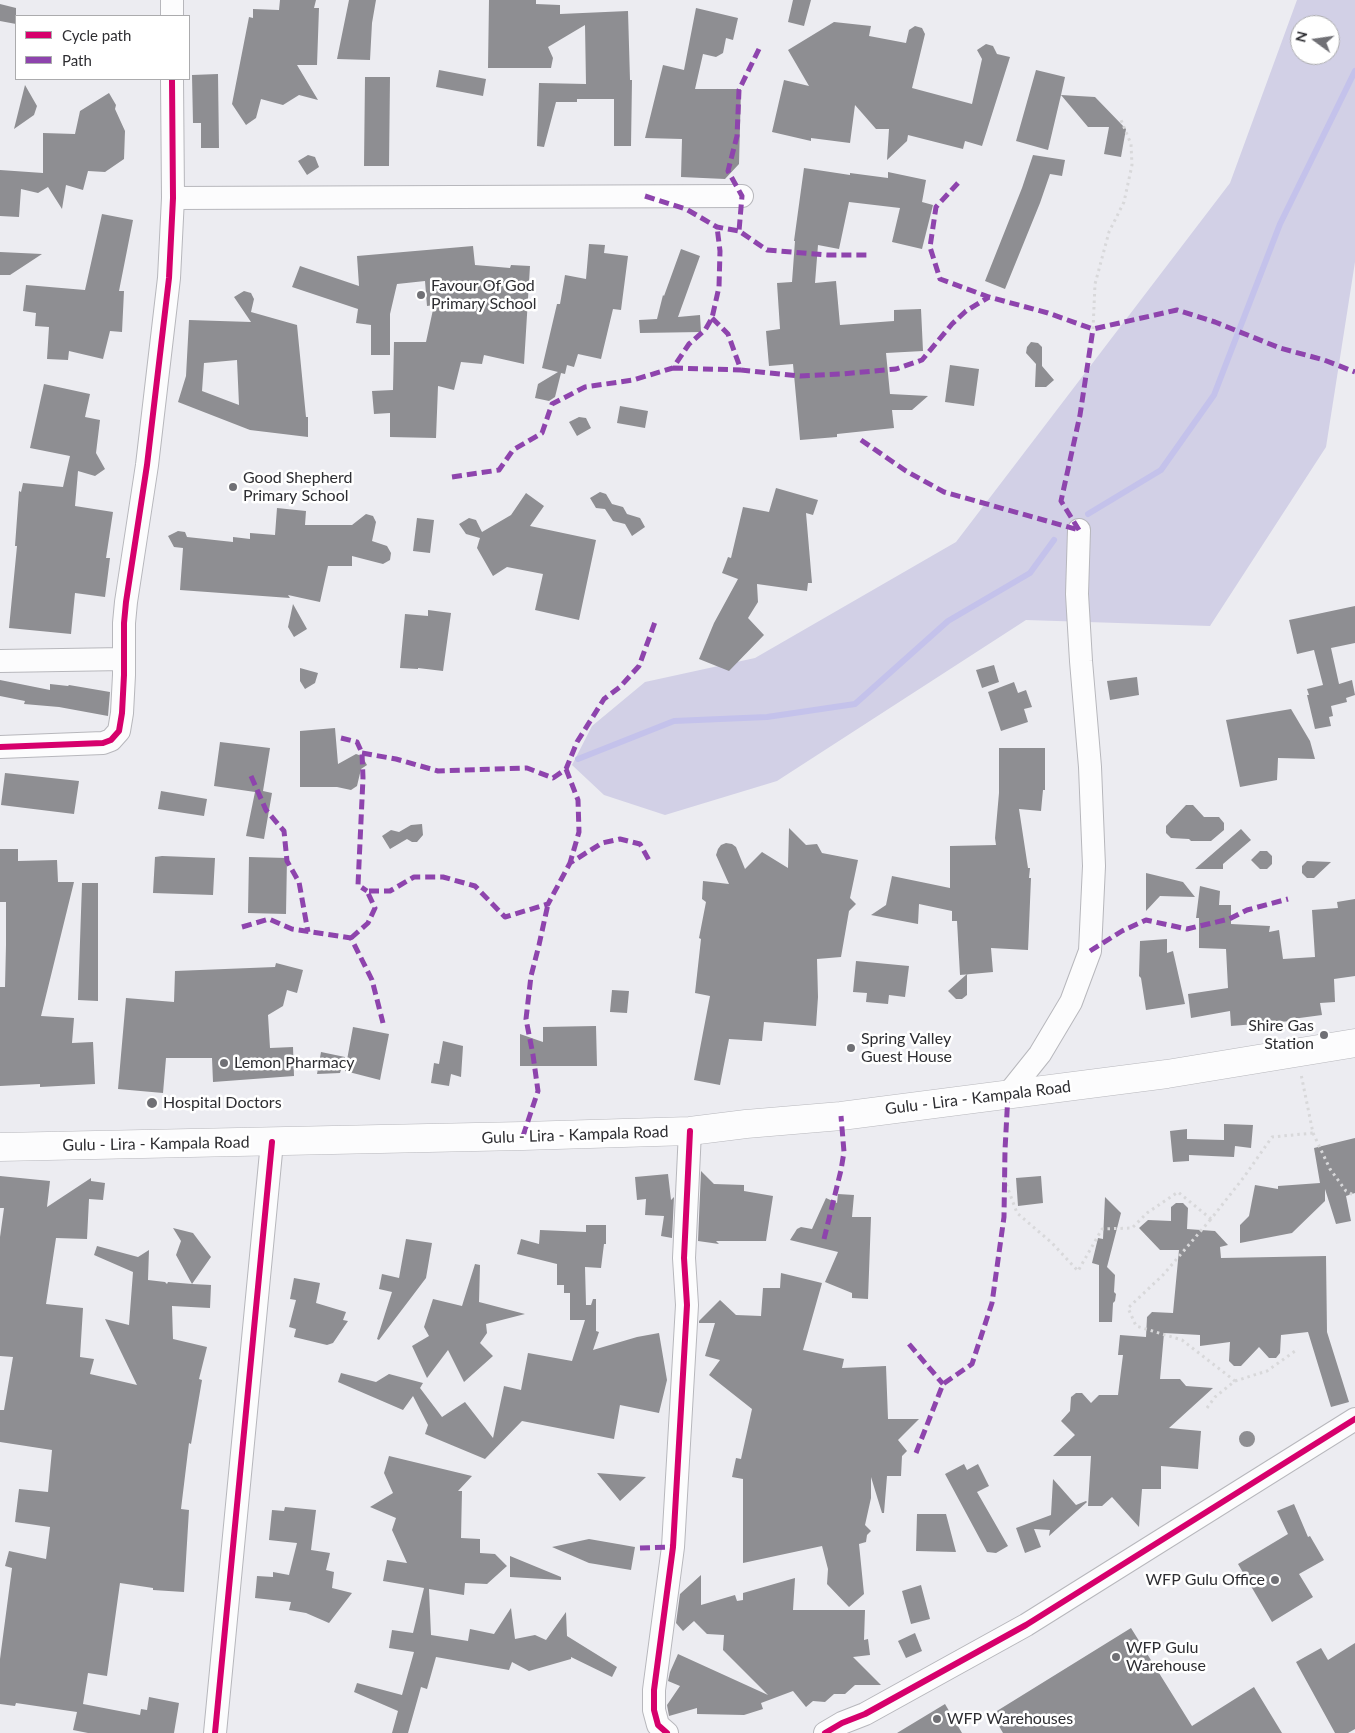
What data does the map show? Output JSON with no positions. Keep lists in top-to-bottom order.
{
  "streets": {
    "main road": ["Gulu - Lira - Kampala Road"]
  },
  "places": [
    "Favour Of God Primary School",
    "Good Shepherd Primary School",
    "Shire Gas Station",
    "Spring Valley Guest House",
    "Lemon Pharmacy",
    "Hospital Doctors",
    "WFP Gulu Office",
    "WFP Gulu Warehouse",
    "WFP Warehouses"
  ],
  "legend": ["Cycle path", "Path"],
  "north": "left"
}
